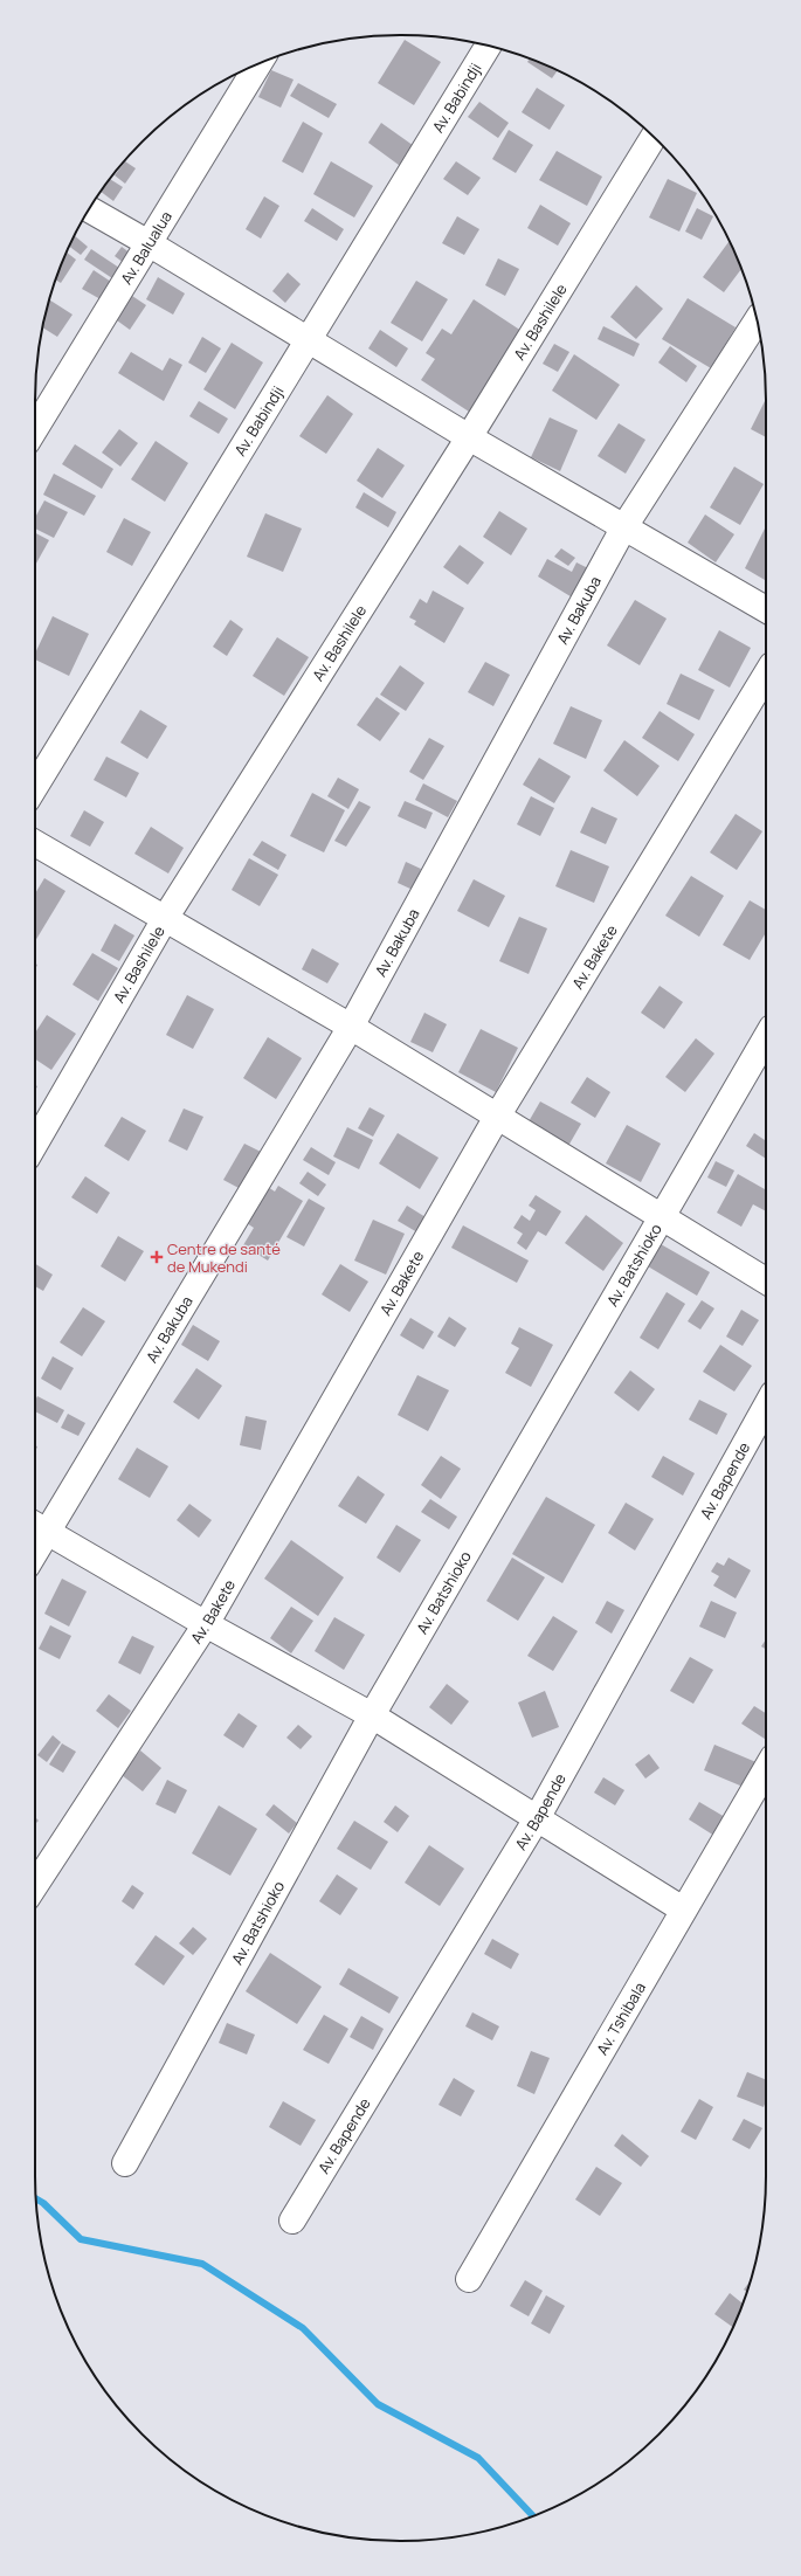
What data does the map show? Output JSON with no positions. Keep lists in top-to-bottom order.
{
  "streets": {
    "street": [
      "Av. Babindji",
      "Av. Balualua",
      "Av. Bashilele",
      "Av. Bakuba",
      "Av. Bakete",
      "Av. Batshioko",
      "Av. Bapende",
      "Av. Tshibala"
    ]
  },
  "places": {
    "health": ["Centre de santé de Mukendi"]
  }
}
